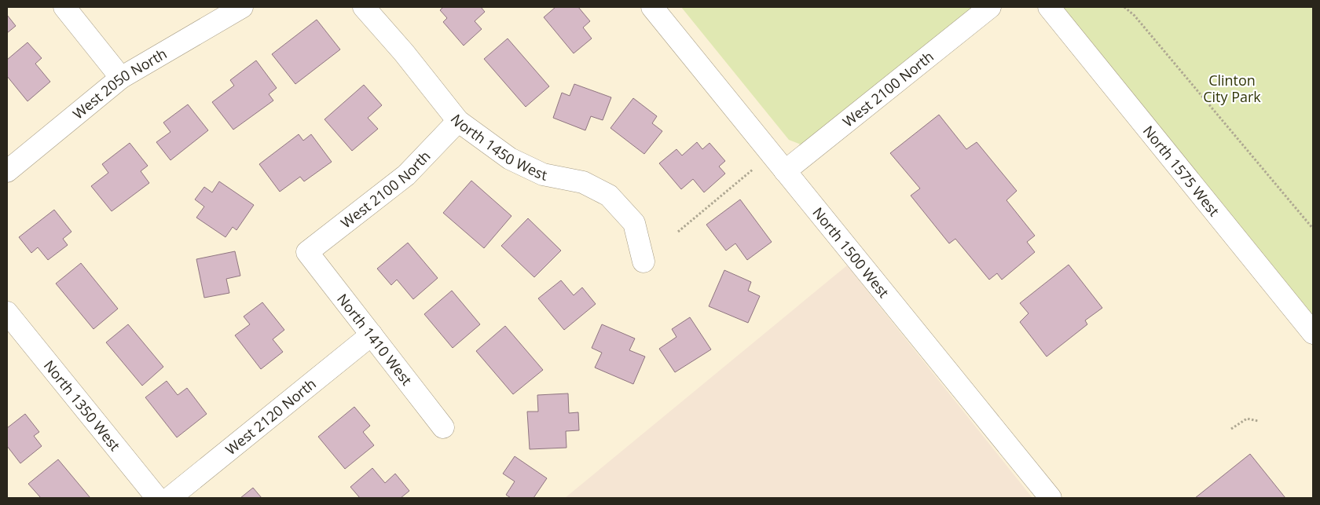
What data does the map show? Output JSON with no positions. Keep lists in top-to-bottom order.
{
  "streets": {
    "street": [
      "West 2050 North",
      "West 2100 North",
      "North 1450 West",
      "North 1575 West",
      "North 1500 West",
      "North 1410 West",
      "North 1350 West",
      "West 2120 North"
    ]
  },
  "crossings": [
    ["West 2100 North", "North 1450 West"],
    ["West 2100 North", "North 1500 West"],
    ["West 2100 North", "North 1410 West"],
    ["North 1410 West", "West 2120 North"]
  ],
  "parks": ["Clinton City Park"]
}
